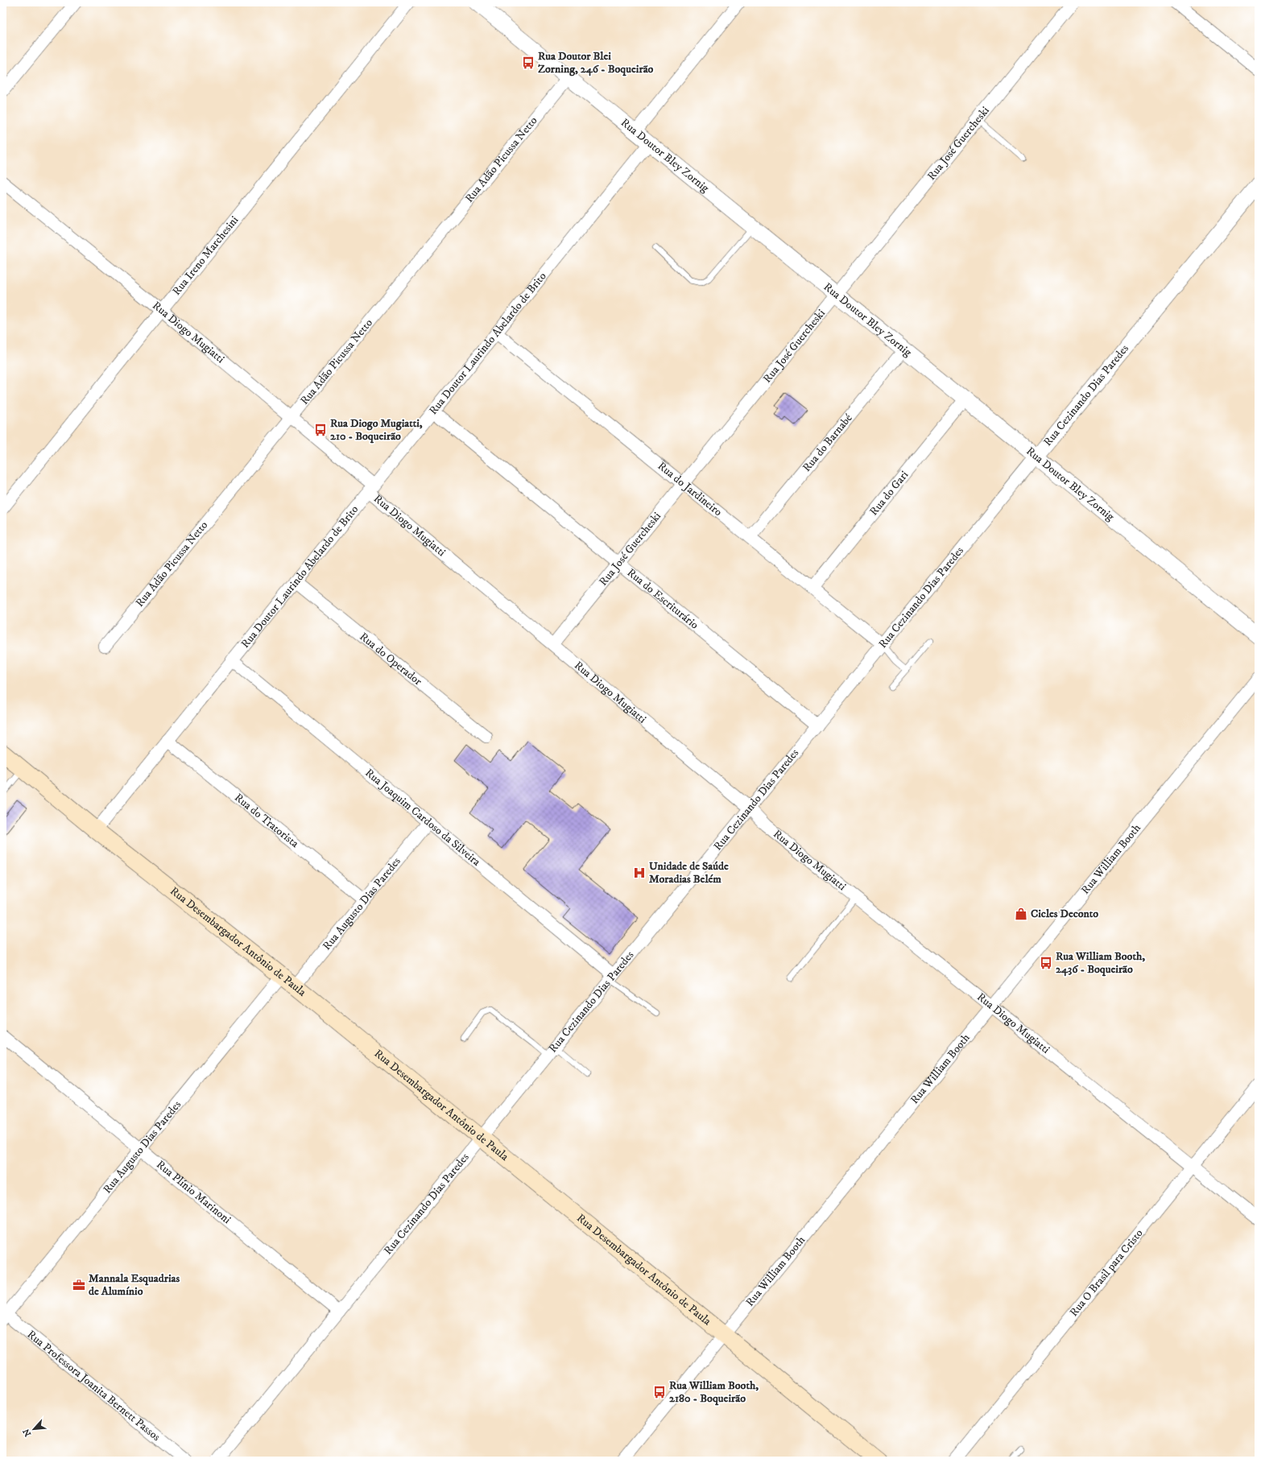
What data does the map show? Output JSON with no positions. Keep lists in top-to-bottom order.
{
  "streets": {
    "main road": ["Rua Desembargador Antônio de Paula"],
    "street": [
      "Rua José Guercheski",
      "Rua Doutor Bley Zornig",
      "Rua Adão Picussa Netto",
      "Rua Ireno Marchesini",
      "Rua Diogo Mugiatti",
      "Rua Doutor Laurindo Abelardo de Brito",
      "Rua Cezinando Dias Paredes",
      "Rua do Barnabé",
      "Rua do Jardineiro",
      "Rua do Gari",
      "Rua do Escriturário",
      "Rua do Operador",
      "Rua Joaquim Cardoso da Silveira",
      "Rua do Tratorista",
      "Rua William Booth",
      "Rua Augusto Dias Paredes",
      "Rua Plínio Marinoni",
      "Rua O Brasil para Cristo",
      "Rua Professora Joanita Bernett Passos"
    ]
  },
  "crossings": [
    ["Rua José Guercheski", "Rua Doutor Bley Zornig"],
    ["Rua José Guercheski", "Rua Diogo Mugiatti"],
    ["Rua José Guercheski", "Rua do Jardineiro"],
    ["Rua José Guercheski", "Rua do Escriturário"],
    ["Rua Doutor Bley Zornig", "Rua Adão Picussa Netto"],
    ["Rua Doutor Bley Zornig", "Rua Doutor Laurindo Abelardo de Brito"],
    ["Rua Doutor Bley Zornig", "Rua Cezinando Dias Paredes"],
    ["Rua Doutor Bley Zornig", "Rua do Barnabé"],
    ["Rua Doutor Bley Zornig", "Rua do Gari"],
    ["Rua Adão Picussa Netto", "Rua Diogo Mugiatti"],
    ["Rua Ireno Marchesini", "Rua Diogo Mugiatti"],
    ["Rua Diogo Mugiatti", "Rua Doutor Laurindo Abelardo de Brito"],
    ["Rua Diogo Mugiatti", "Rua Cezinando Dias Paredes"],
    ["Rua Diogo Mugiatti", "Rua William Booth"],
    ["Rua Diogo Mugiatti", "Rua O Brasil para Cristo"],
    ["Rua Doutor Laurindo Abelardo de Brito", "Rua do Jardineiro"],
    ["Rua Doutor Laurindo Abelardo de Brito", "Rua do Escriturário"],
    ["Rua Doutor Laurindo Abelardo de Brito", "Rua do Operador"],
    ["Rua Doutor Laurindo Abelardo de Brito", "Rua Joaquim Cardoso da Silveira"],
    ["Rua Doutor Laurindo Abelardo de Brito", "Rua do Tratorista"],
    ["Rua Doutor Laurindo Abelardo de Brito", "Rua Desembargador Antônio de Paula"],
    ["Rua Cezinando Dias Paredes", "Rua do Jardineiro"],
    ["Rua Cezinando Dias Paredes", "Rua do Escriturário"],
    ["Rua Cezinando Dias Paredes", "Rua Joaquim Cardoso da Silveira"],
    ["Rua Cezinando Dias Paredes", "Rua Desembargador Antônio de Paula"],
    ["Rua Cezinando Dias Paredes", "Rua Plínio Marinoni"],
    ["Rua do Barnabé", "Rua do Jardineiro"],
    ["Rua do Jardineiro", "Rua do Gari"],
    ["Rua Joaquim Cardoso da Silveira", "Rua Augusto Dias Paredes"],
    ["Rua do Tratorista", "Rua Augusto Dias Paredes"],
    ["Rua William Booth", "Rua Desembargador Antônio de Paula"],
    ["Rua Augusto Dias Paredes", "Rua Desembargador Antônio de Paula"],
    ["Rua Augusto Dias Paredes", "Rua Plínio Marinoni"],
    ["Rua Augusto Dias Paredes", "Rua Professora Joanita Bernett Passos"]
  ],
  "places": {
    "bus stop": [
      "Rua Doutor Blei Zorning, 246 - Boqueirão",
      "Rua Diogo Mugiatti, 210 - Boqueirão",
      "Rua William Booth, 2436 - Boqueirão",
      "Rua William Booth, 2180 - Boqueirão"
    ],
    "hospital": ["Unidade de Saúde Moradias Belém"],
    "shop": ["Cicles Deconto"],
    "office": ["Mannala Esquadrias de Alumínio"]
  },
  "north": "bottom left"
}
